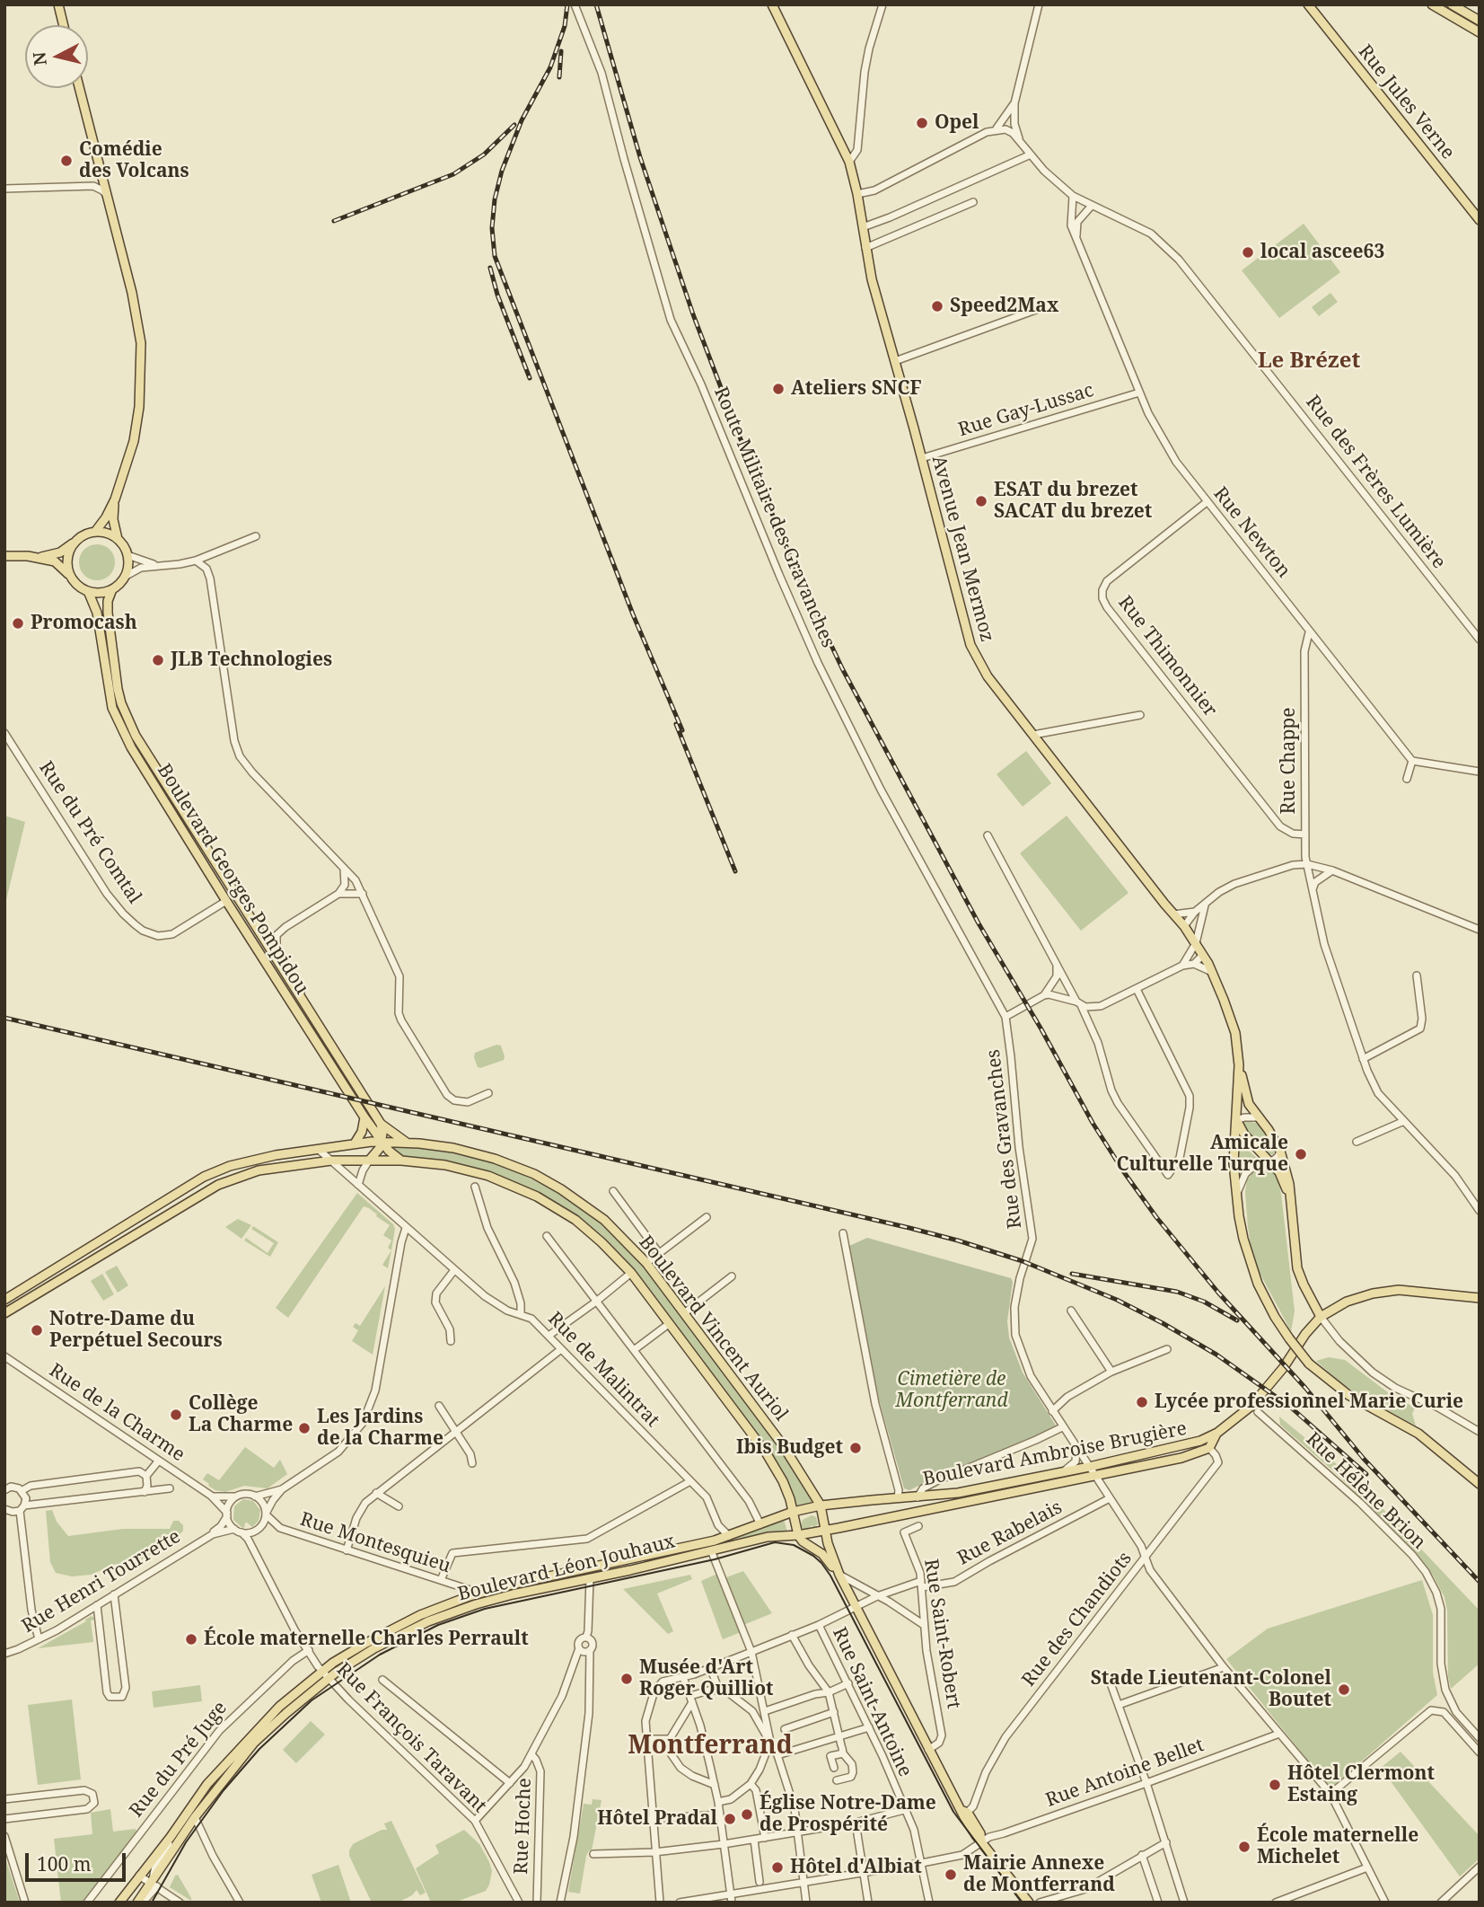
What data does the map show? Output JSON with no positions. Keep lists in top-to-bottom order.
{
  "streets": {
    "main road": [
      "Rue Jules Verne",
      "Avenue Jean Mermoz",
      "Boulevard Georges Pompidou",
      "Boulevard Vincent Auriol",
      "Boulevard Ambroise Brugière",
      "Boulevard Léon Jouhaux"
    ],
    "street": [
      "Rue Gay-Lussac",
      "Rue des Frères Lumière",
      "Route Militaire des Gravanches",
      "Rue Newton",
      "Rue Thimonnier",
      "Rue Chappe",
      "Rue du Pré Comtal",
      "Rue des Gravanches",
      "Rue de Malintrat",
      "Rue de la Charme",
      "Rue Hélène Brion",
      "Rue Rabelais",
      "Rue Montesquieu",
      "Rue Henri Tourrette",
      "Rue des Chandiots",
      "Rue Saint-Robert",
      "Rue Saint-Antoine",
      "Rue François Taravant",
      "Rue du Pré Juge",
      "Rue Antoine Bellet",
      "Rue Hoche"
    ]
  },
  "crossings": [
    ["Rue Gay-Lussac", "Rue Newton"],
    ["Rue Gay-Lussac", "Avenue Jean Mermoz"],
    ["Rue des Frères Lumière", "Rue Newton"],
    ["Route Militaire des Gravanches", "Rue des Gravanches"],
    ["Rue Newton", "Rue Thimonnier"],
    ["Rue Newton", "Rue Chappe"],
    ["Rue Thimonnier", "Rue Chappe"],
    ["Rue du Pré Comtal", "Boulevard Georges Pompidou"],
    ["Boulevard Georges Pompidou", "Boulevard Vincent Auriol"],
    ["Rue des Gravanches", "Boulevard Ambroise Brugière"],
    ["Rue des Gravanches", "Rue Rabelais"],
    ["Rue des Gravanches", "Rue des Chandiots"],
    ["Rue des Gravanches", "Rue Antoine Bellet"],
    ["Boulevard Vincent Auriol", "Rue de Malintrat"],
    ["Boulevard Vincent Auriol", "Boulevard Ambroise Brugière"],
    ["Boulevard Vincent Auriol", "Boulevard Léon Jouhaux"],
    ["Rue de Malintrat", "Boulevard Léon Jouhaux"],
    ["Rue de la Charme", "Rue Montesquieu"],
    ["Rue de la Charme", "Rue François Taravant"],
    ["Boulevard Ambroise Brugière", "Boulevard Léon Jouhaux"],
    ["Boulevard Ambroise Brugière", "Rue des Chandiots"],
    ["Rue Rabelais", "Rue Saint-Robert"],
    ["Rue Rabelais", "Rue Saint-Antoine"],
    ["Rue Montesquieu", "Boulevard Léon Jouhaux"],
    ["Rue Montesquieu", "Rue François Taravant"],
    ["Boulevard Léon Jouhaux", "Rue François Taravant"],
    ["Rue Saint-Antoine", "Rue Antoine Bellet"],
    ["Rue François Taravant", "Rue du Pré Juge"]
  ],
  "districts": ["Le Brézet", "Montferrand"],
  "parks": ["Cimetière de Montferrand"],
  "places": [
    "Opel",
    "Comédie des Volcans",
    "local ascee63",
    "Speed2Max",
    "Ateliers SNCF",
    "ESAT du brezet SACAT du brezet",
    "Promocash",
    "JLB Technologies",
    "Amicale Culturelle Turque",
    "Notre-Dame du Perpétuel Secours",
    "Lycée professionnel Marie Curie",
    "Collège La Charme",
    "Les Jardins de la Charme",
    "Ibis Budget",
    "École maternelle Charles Perrault",
    "Musée d'Art Roger Quilliot",
    "Stade Lieutenant-Colonel Boutet",
    "Hôtel Clermont Estaing",
    "Église Notre-Dame de Prospérité",
    "Hôtel Pradal",
    "École maternelle Michelet",
    "Hôtel d'Albiat",
    "Mairie Annexe de Montferrand"
  ],
  "scale_bar": "100 m",
  "north": "left"
}
